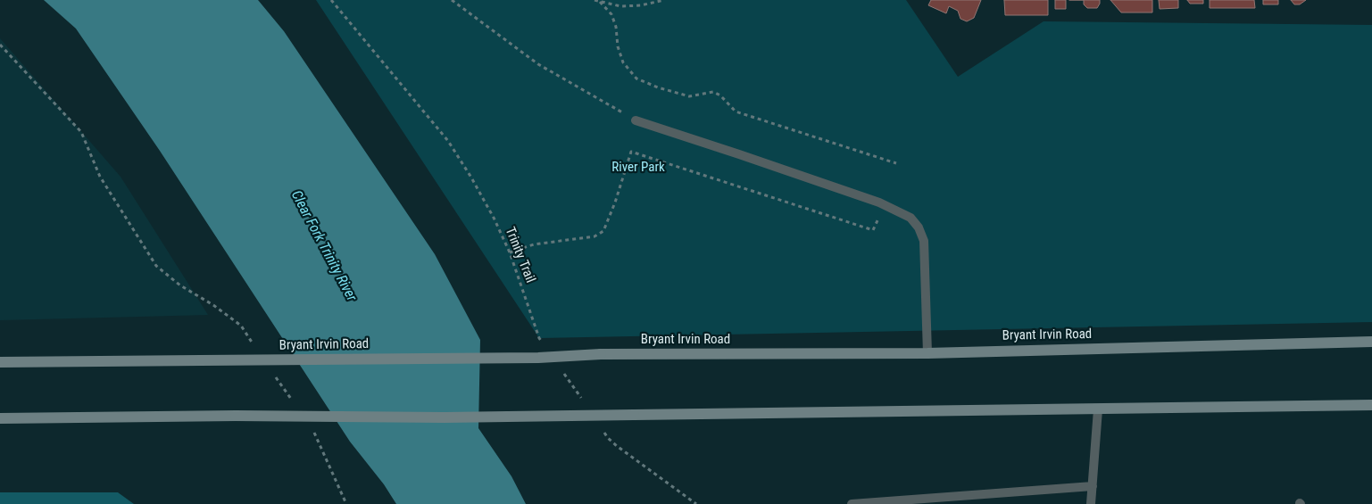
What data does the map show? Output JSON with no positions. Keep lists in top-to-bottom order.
{
  "streets": {
    "main road": ["Bryant Irvin Road"],
    "path": ["Trinity Trail"]
  },
  "water": ["Clear Fork Trinity River"],
  "parks": ["River Park"]
}
